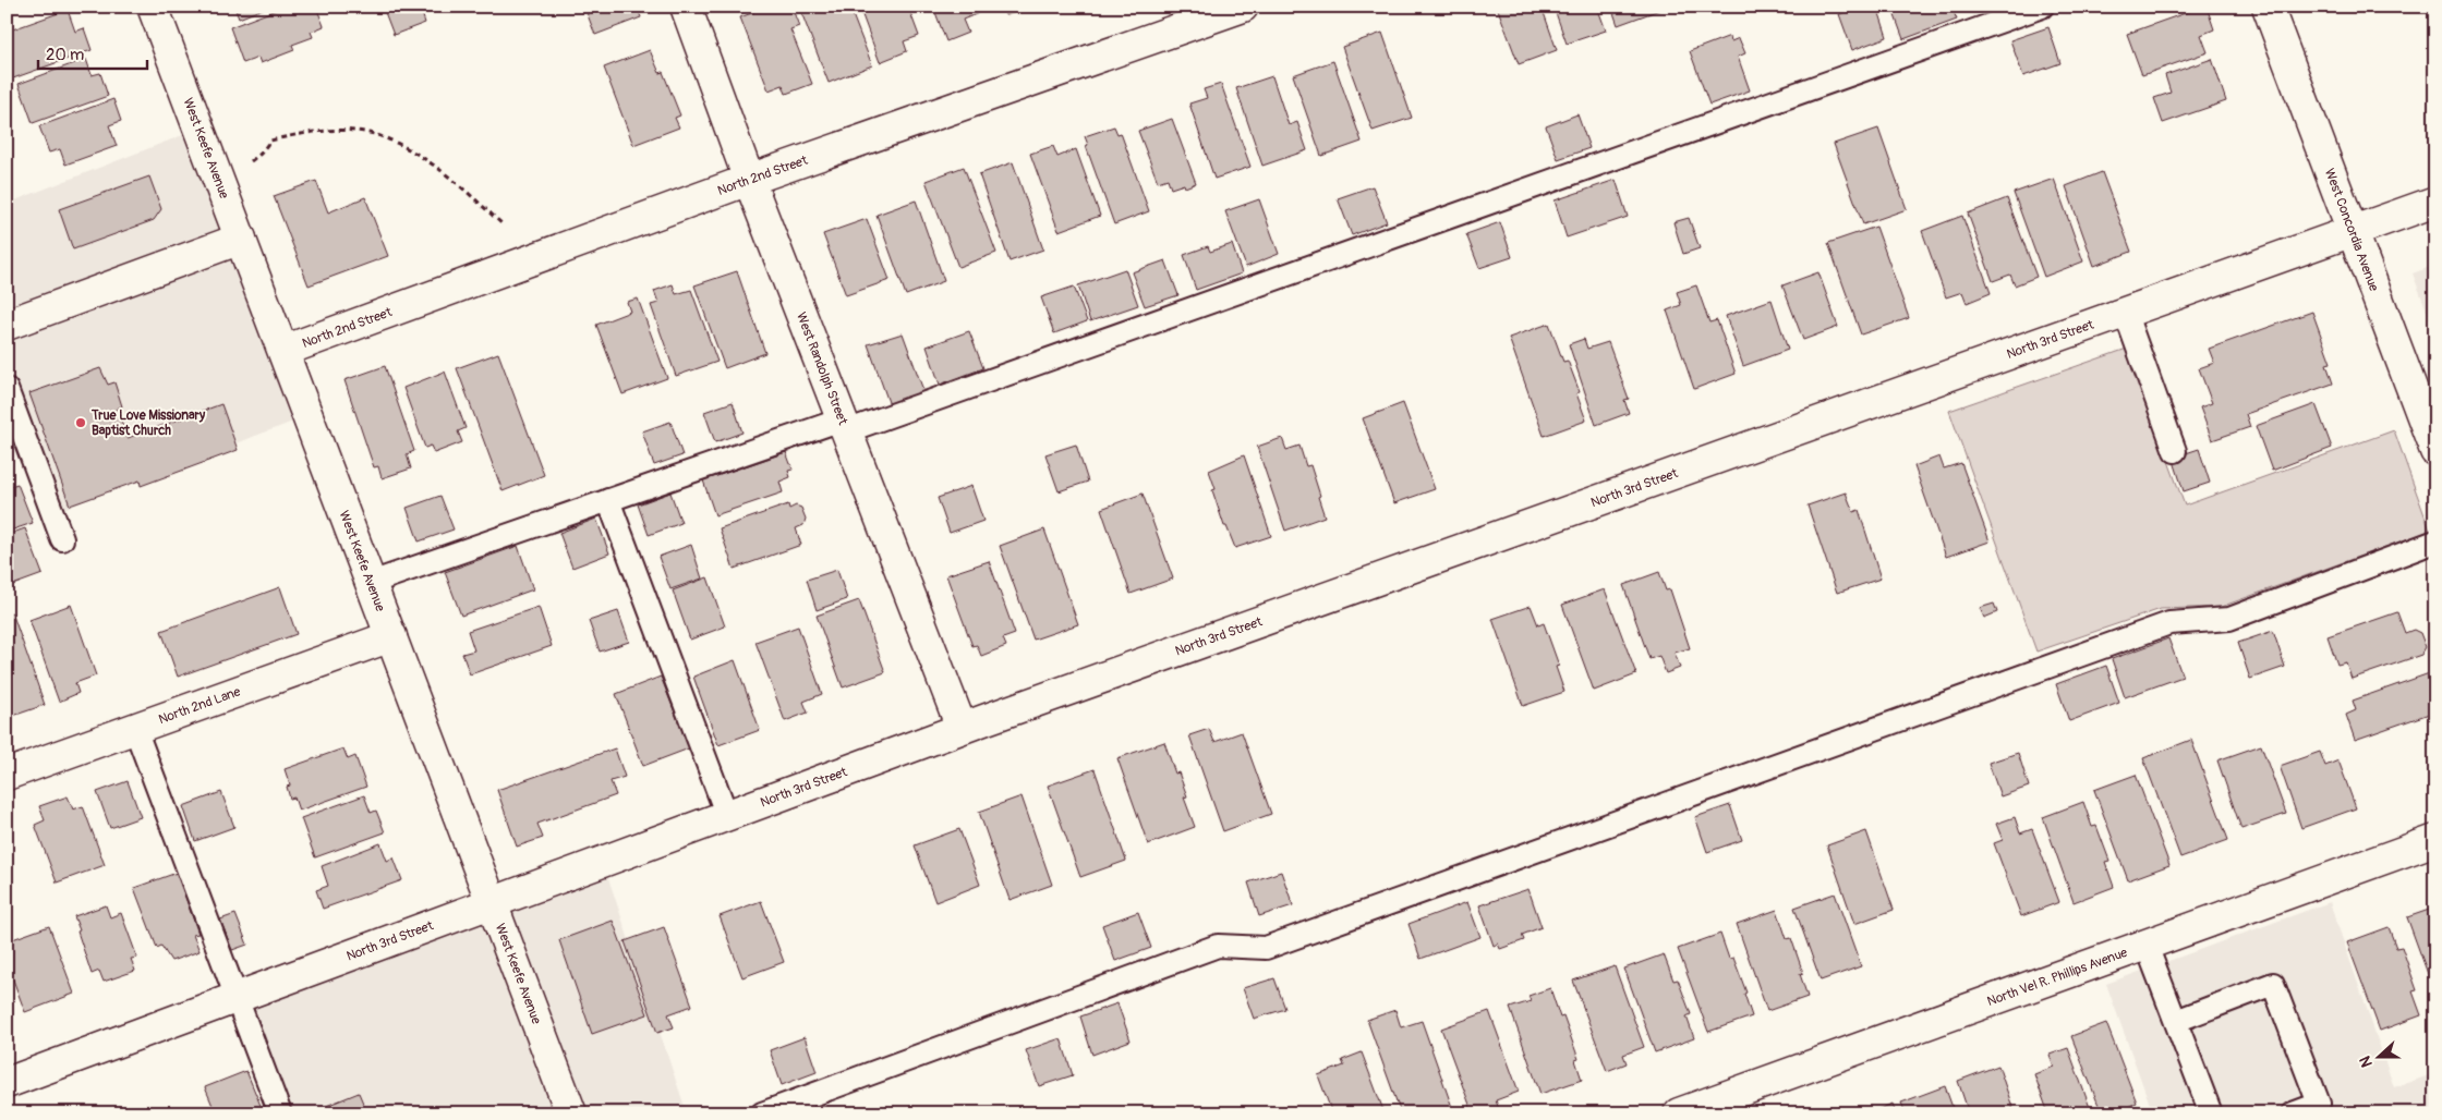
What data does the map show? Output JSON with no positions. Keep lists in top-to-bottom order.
{
  "streets": {
    "street": [
      "West Keefe Avenue",
      "North 2nd Street",
      "West Concordia Avenue",
      "North 3rd Street",
      "West Randolph Street",
      "North 2nd Lane",
      "North Vel R. Phillips Avenue"
    ]
  },
  "crossings": [
    ["West Keefe Avenue", "North 2nd Street"],
    ["West Keefe Avenue", "North 3rd Street"],
    ["West Keefe Avenue", "North 2nd Lane"],
    ["North 2nd Street", "West Randolph Street"],
    ["West Concordia Avenue", "North 3rd Street"],
    ["North 3rd Street", "West Randolph Street"]
  ],
  "places": ["True Love Missionary Baptist Church"],
  "scale_bar": "20 m",
  "north": "left"
}
